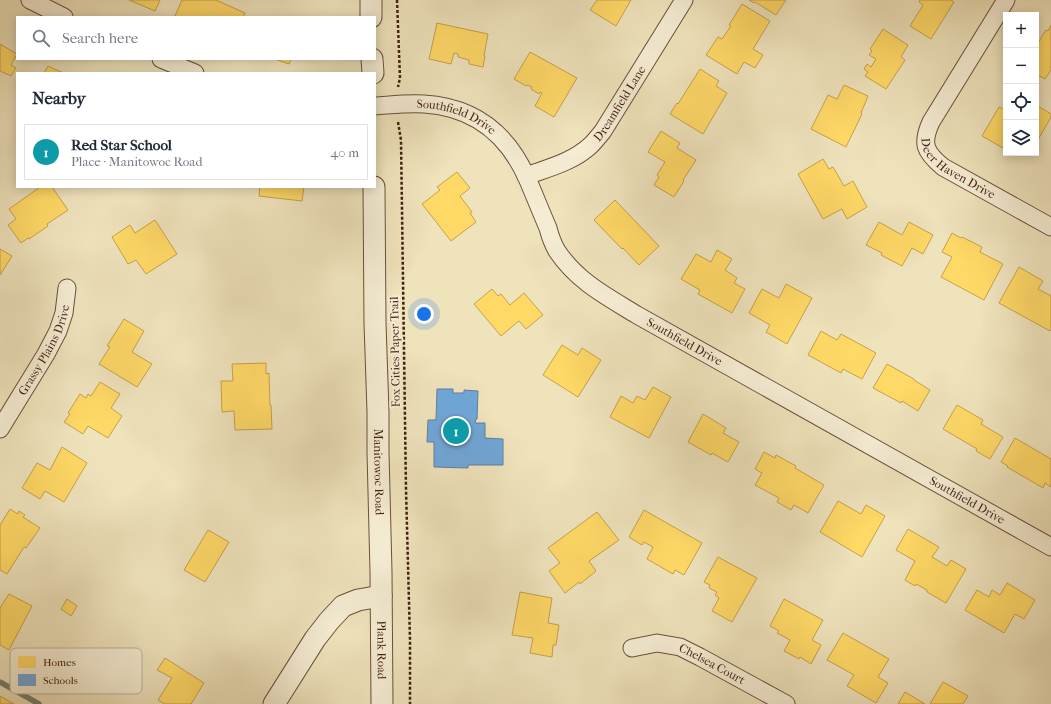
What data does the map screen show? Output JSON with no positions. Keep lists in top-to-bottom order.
{
  "streets": {
    "street": [
      "Dreamfield Lane",
      "Southfield Drive",
      "Deer Haven Drive",
      "Grassy Plains Drive",
      "Manitowoc Road",
      "Plank Road",
      "Chelsea Court"
    ],
    "path": ["Fox Cities Paper Trail"]
  },
  "crossings": [
    ["Dreamfield Lane", "Southfield Drive"],
    ["Southfield Drive", "Fox Cities Paper Trail"],
    ["Manitowoc Road", "Plank Road"]
  ],
  "legend": ["Homes", "Schools"],
  "page": {
    "map_buttons": ["+", "−"],
    "search": "Search here",
    "heading": "Nearby",
    "list": [
      {
        "mark": "1",
        "name": "Red Star School",
        "note": "Place · Manitowoc Road",
        "value": "40 m"
      }
    ],
    "pins": "1"
  }
}
